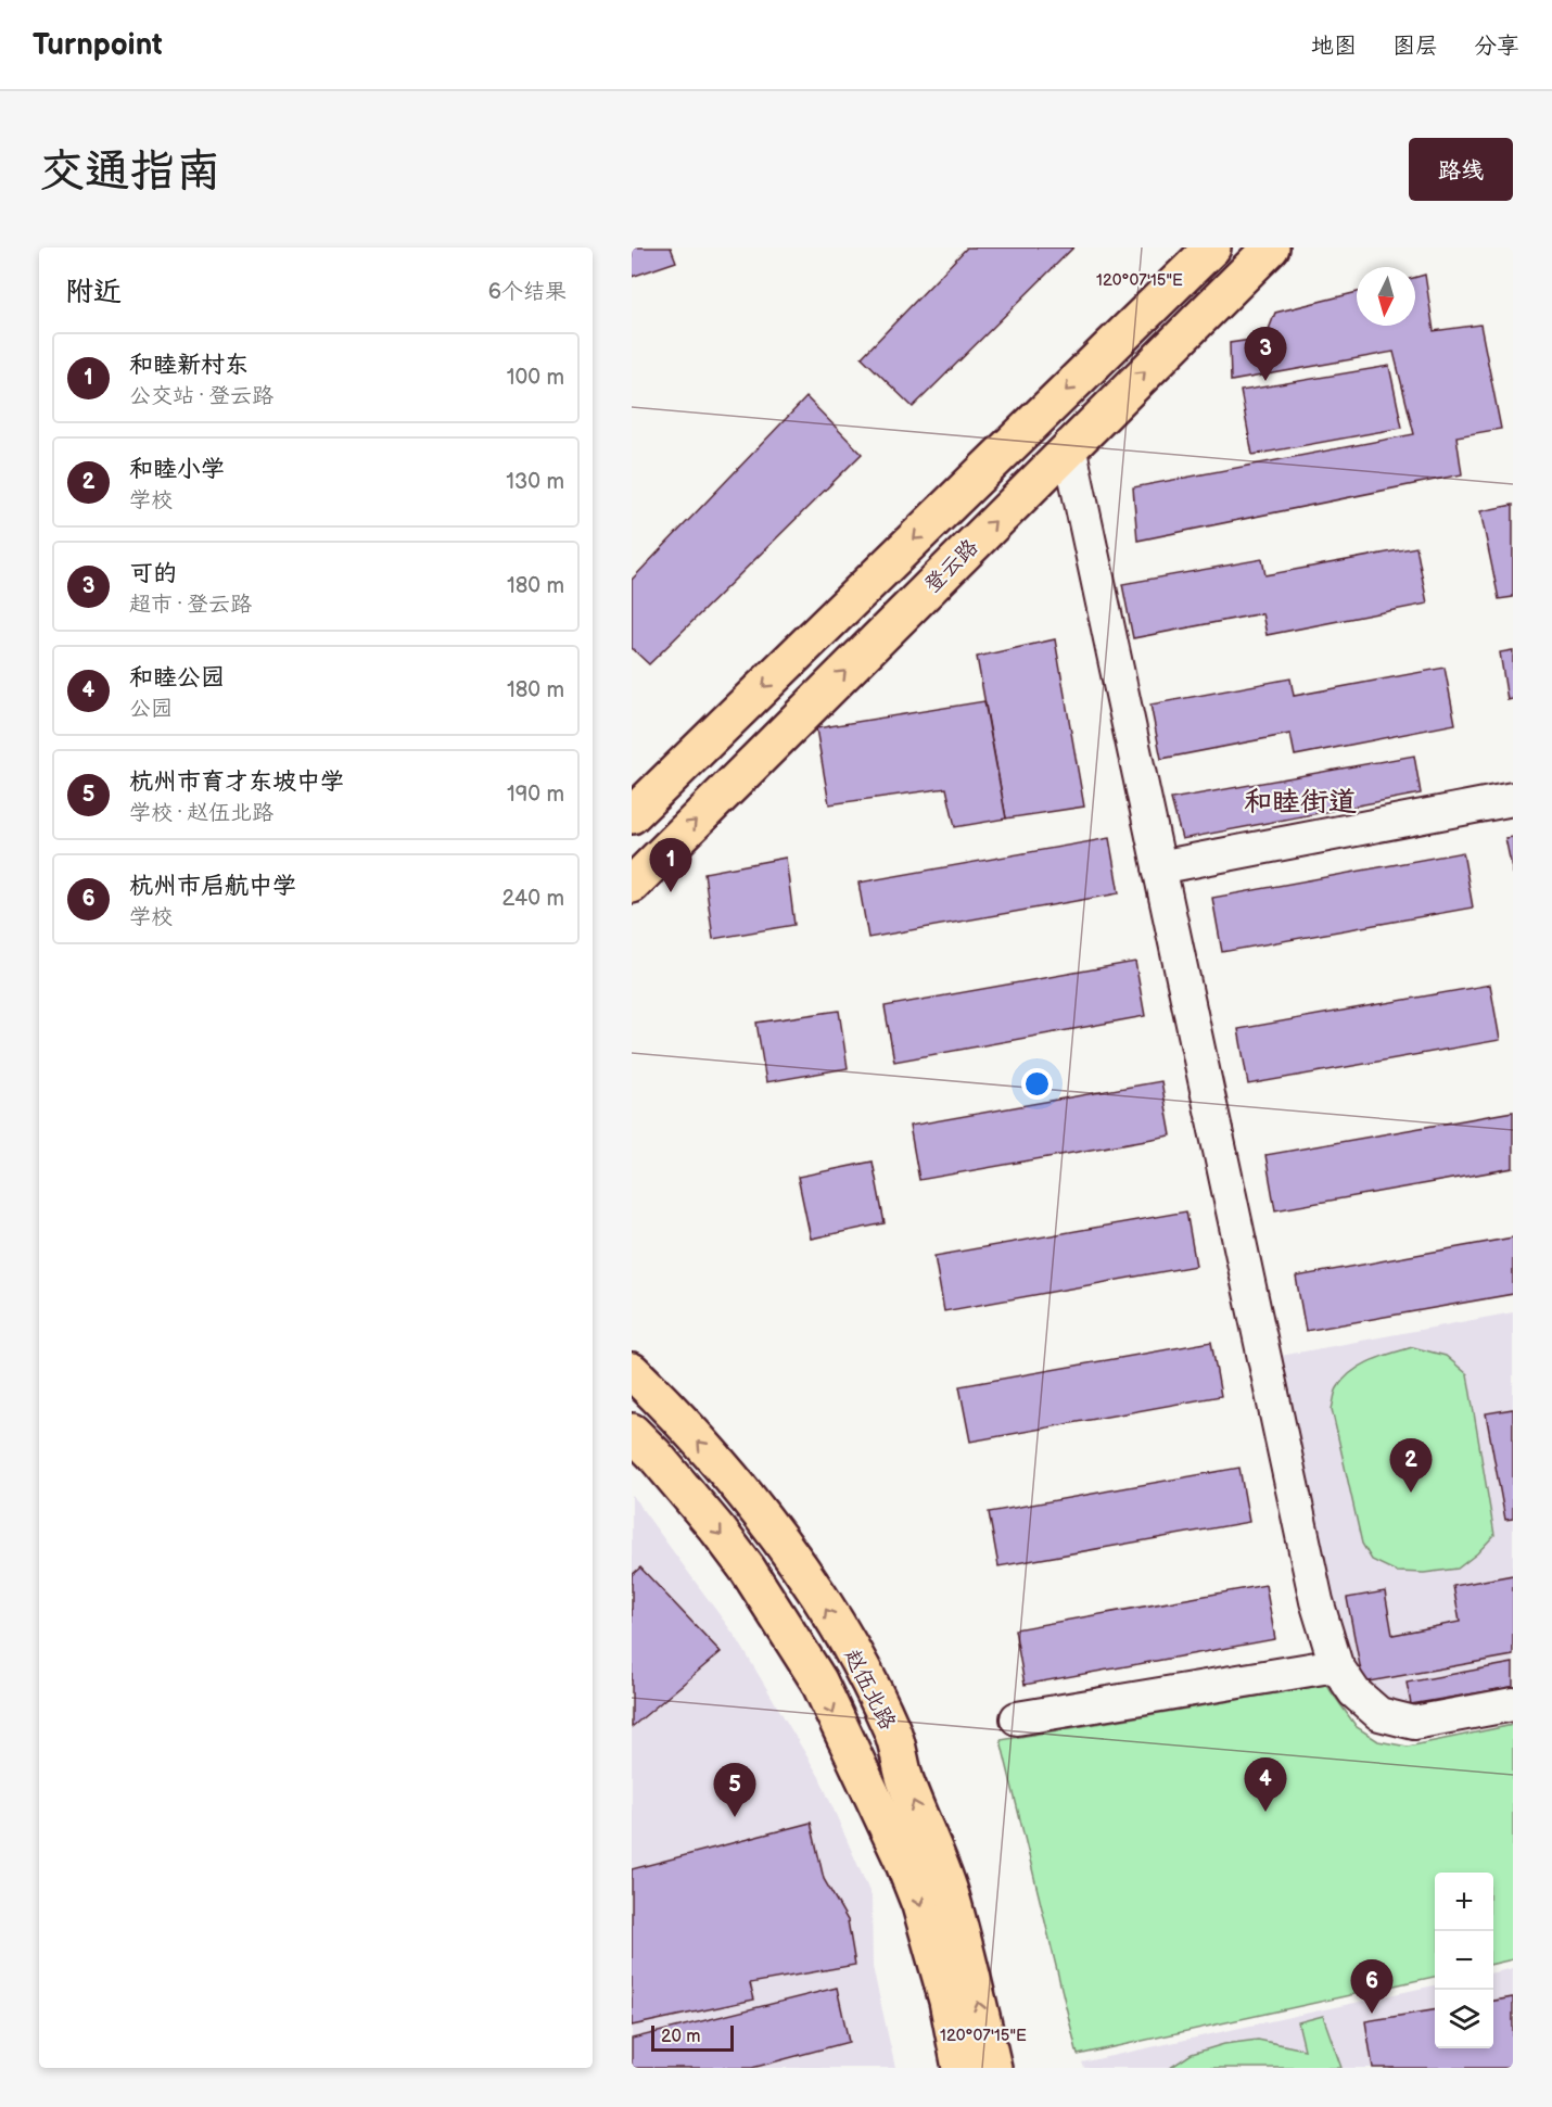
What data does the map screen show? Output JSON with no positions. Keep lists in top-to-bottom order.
{
  "streets": {
    "main road": ["登云路", "赵伍北路"]
  },
  "districts": ["和睦街道"],
  "scale_bar": "20 m",
  "north": "bottom",
  "page": {
    "header": "Turnpoint",
    "nav": ["地图", "图层", "分享"],
    "buttons": "路线",
    "title": "交通指南",
    "heading": ["附近", "6个结果"],
    "pins": [
      "3",
      "1",
      "2",
      "4",
      "5",
      "6"
    ],
    "list": [
      {
        "mark": "1",
        "name": "和睦新村东",
        "note": "公交站 · 登云路",
        "value": "100 m"
      },
      {
        "mark": "2",
        "name": "和睦小学",
        "note": "学校",
        "value": "130 m"
      },
      {
        "mark": "3",
        "name": "可的",
        "note": "超市 · 登云路",
        "value": "180 m"
      },
      {
        "mark": "4",
        "name": "和睦公园",
        "note": "公园",
        "value": "180 m"
      },
      {
        "mark": "5",
        "name": "杭州市育才东坡中学",
        "note": "学校 · 赵伍北路",
        "value": "190 m"
      },
      {
        "mark": "6",
        "name": "杭州市启航中学",
        "note": "学校",
        "value": "240 m"
      }
    ],
    "map_buttons": ["+", "−"],
    "scale": "20 m"
  },
  "coordinates": ["120°07'15\"E"]
}
